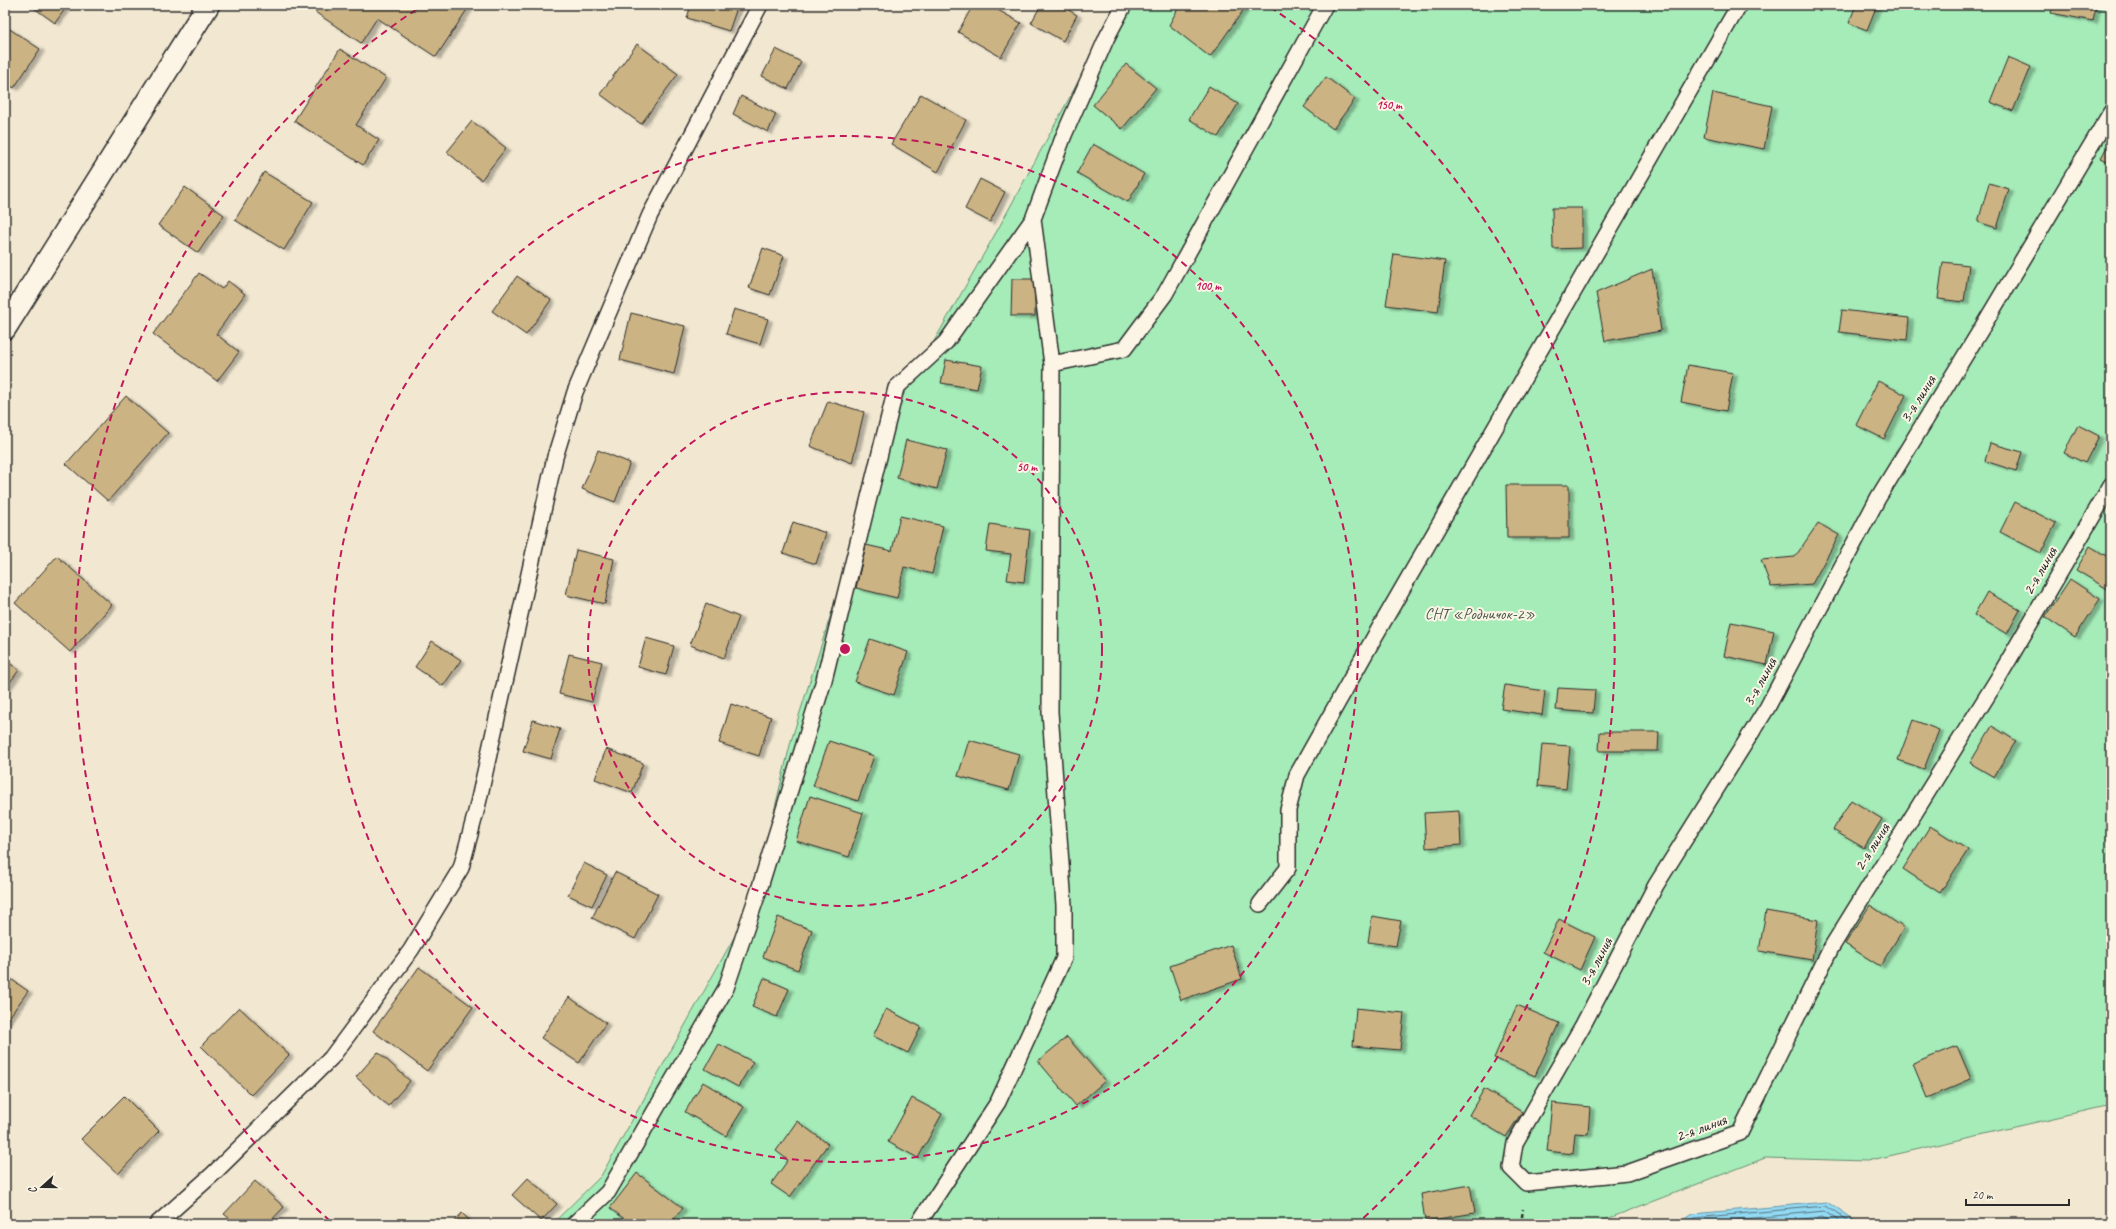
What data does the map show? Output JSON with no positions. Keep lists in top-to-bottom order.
{
  "streets": {
    "lane": ["3-я линия", "2-я линия"]
  },
  "crossings": [
    ["3-я линия", "2-я линия"]
  ],
  "parks": ["СНТ «Родничок-2»"],
  "scale_bar": "20 m",
  "north": "left",
  "rings": ["150 m", "100 m", "50 m"]
}
